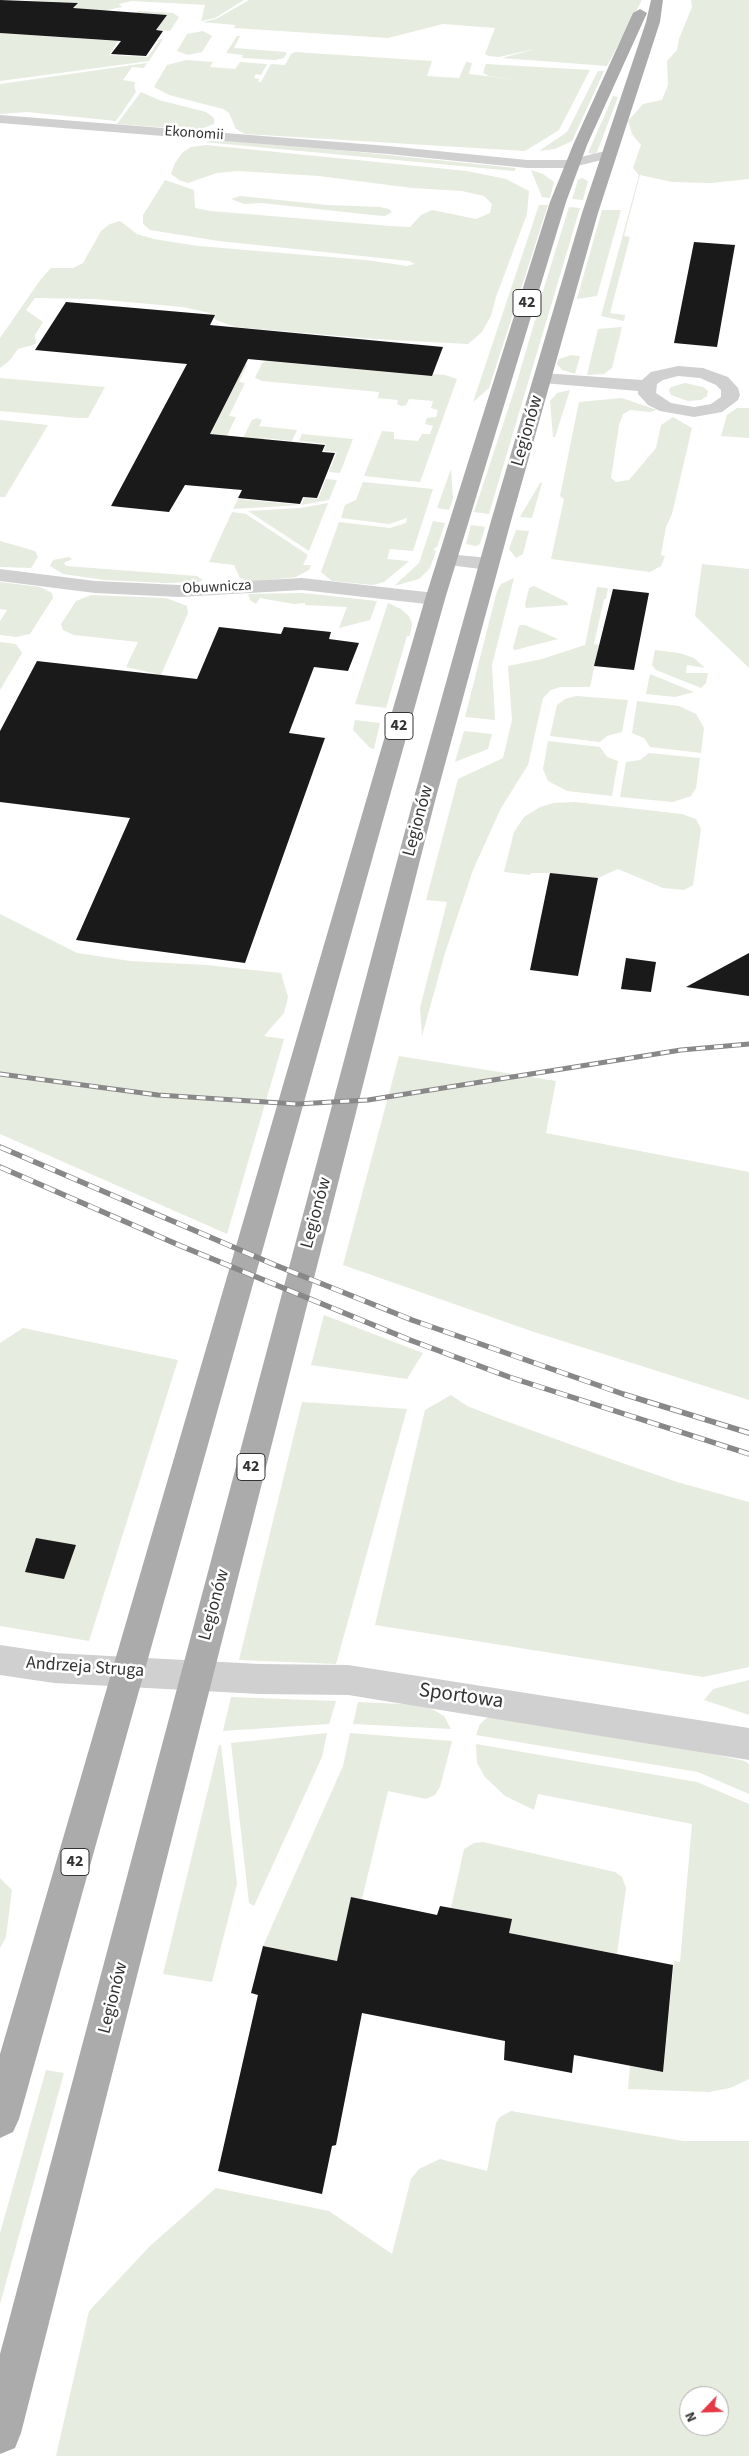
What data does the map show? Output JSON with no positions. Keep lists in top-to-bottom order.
{
  "streets": {
    "main road": ["42", "Legionów"],
    "street": [
      "Ekonomii",
      "Obuwnicza",
      "Andrzeja Struga",
      "Sportowa"
    ]
  },
  "crossings": [
    ["Ekonomii", "42"],
    ["Ekonomii", "Legionów"],
    ["42", "Obuwnicza"],
    ["Andrzeja Struga", "Sportowa"]
  ],
  "north": "bottom left"
}
